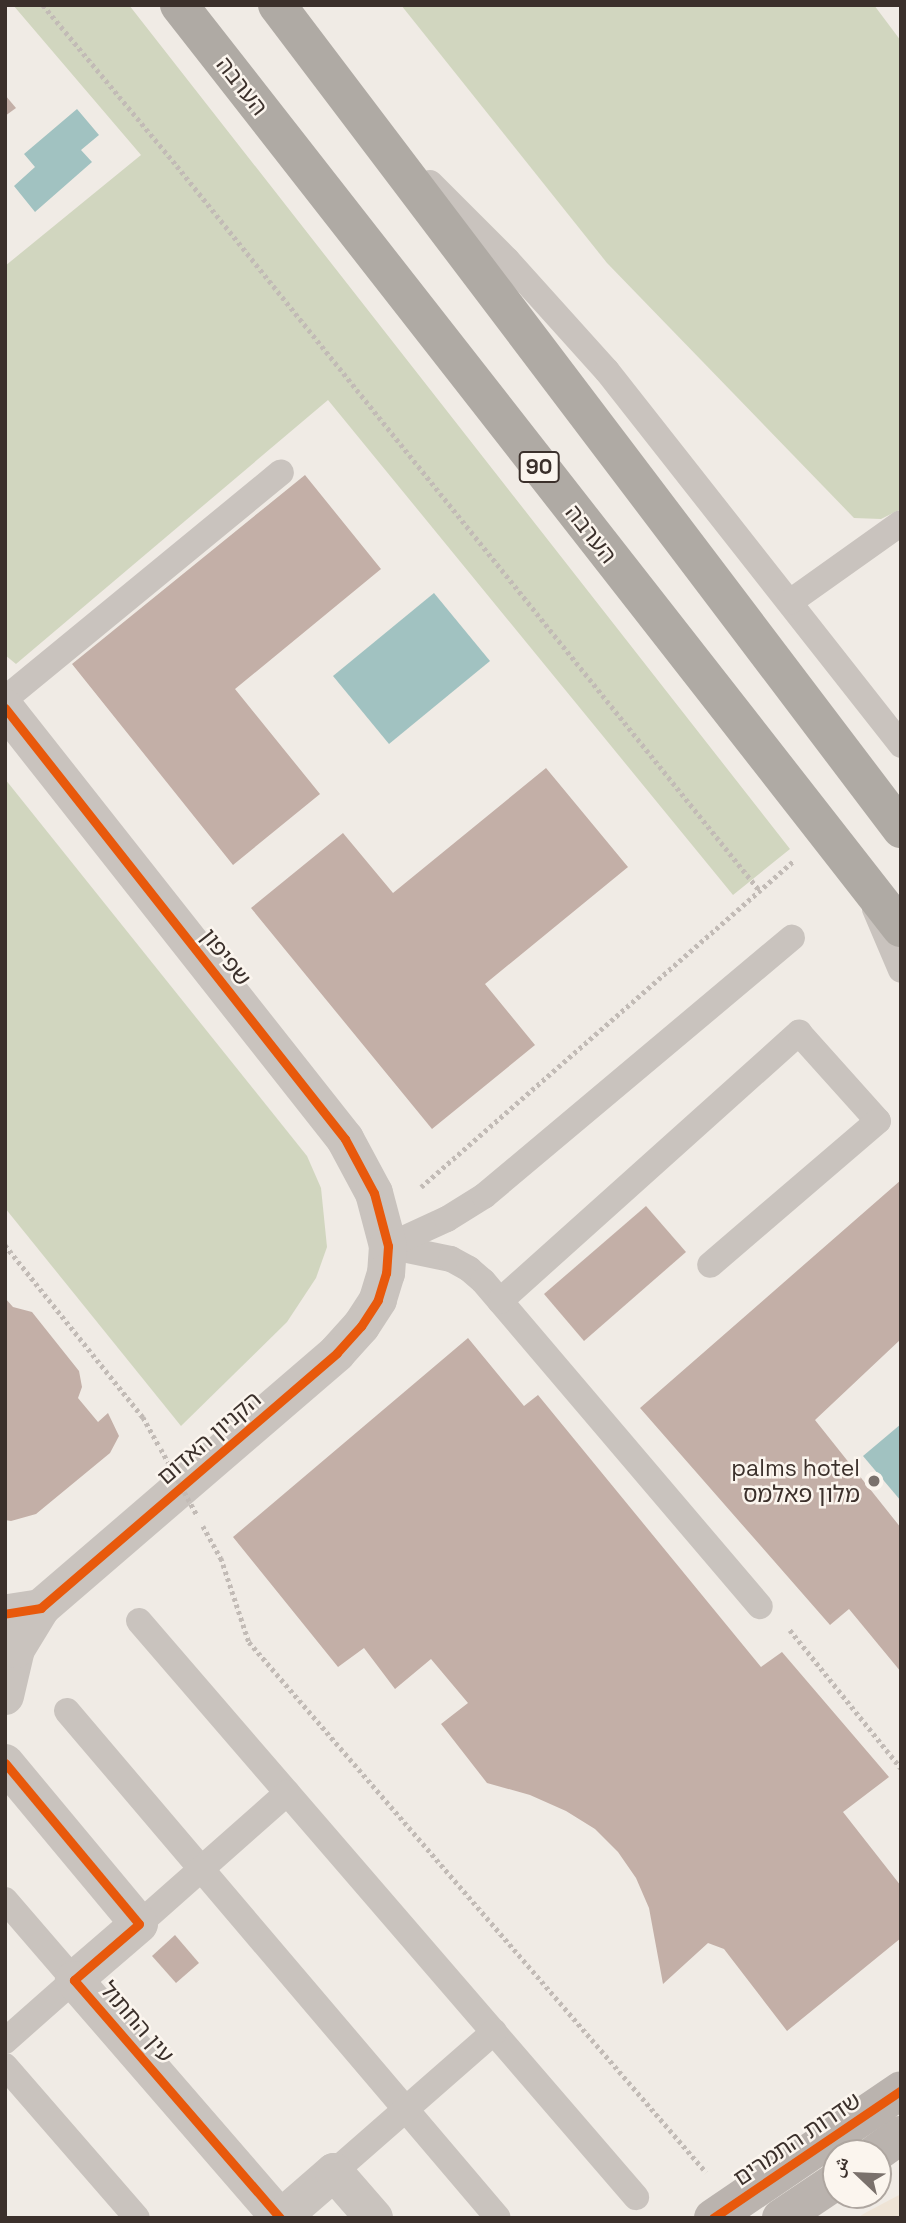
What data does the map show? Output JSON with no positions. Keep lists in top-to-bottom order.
{
  "streets": {
    "highway": ["הערבה", "90"],
    "street": [
      "שפיפון",
      "הקניון האדום",
      "עין החתול",
      "שדרות התמרים"
    ]
  },
  "crossings": [
    ["שפיפון", "הקניון האדום"]
  ],
  "places": ["palms hotel מלון פאלמס"],
  "north": "top left"
}
